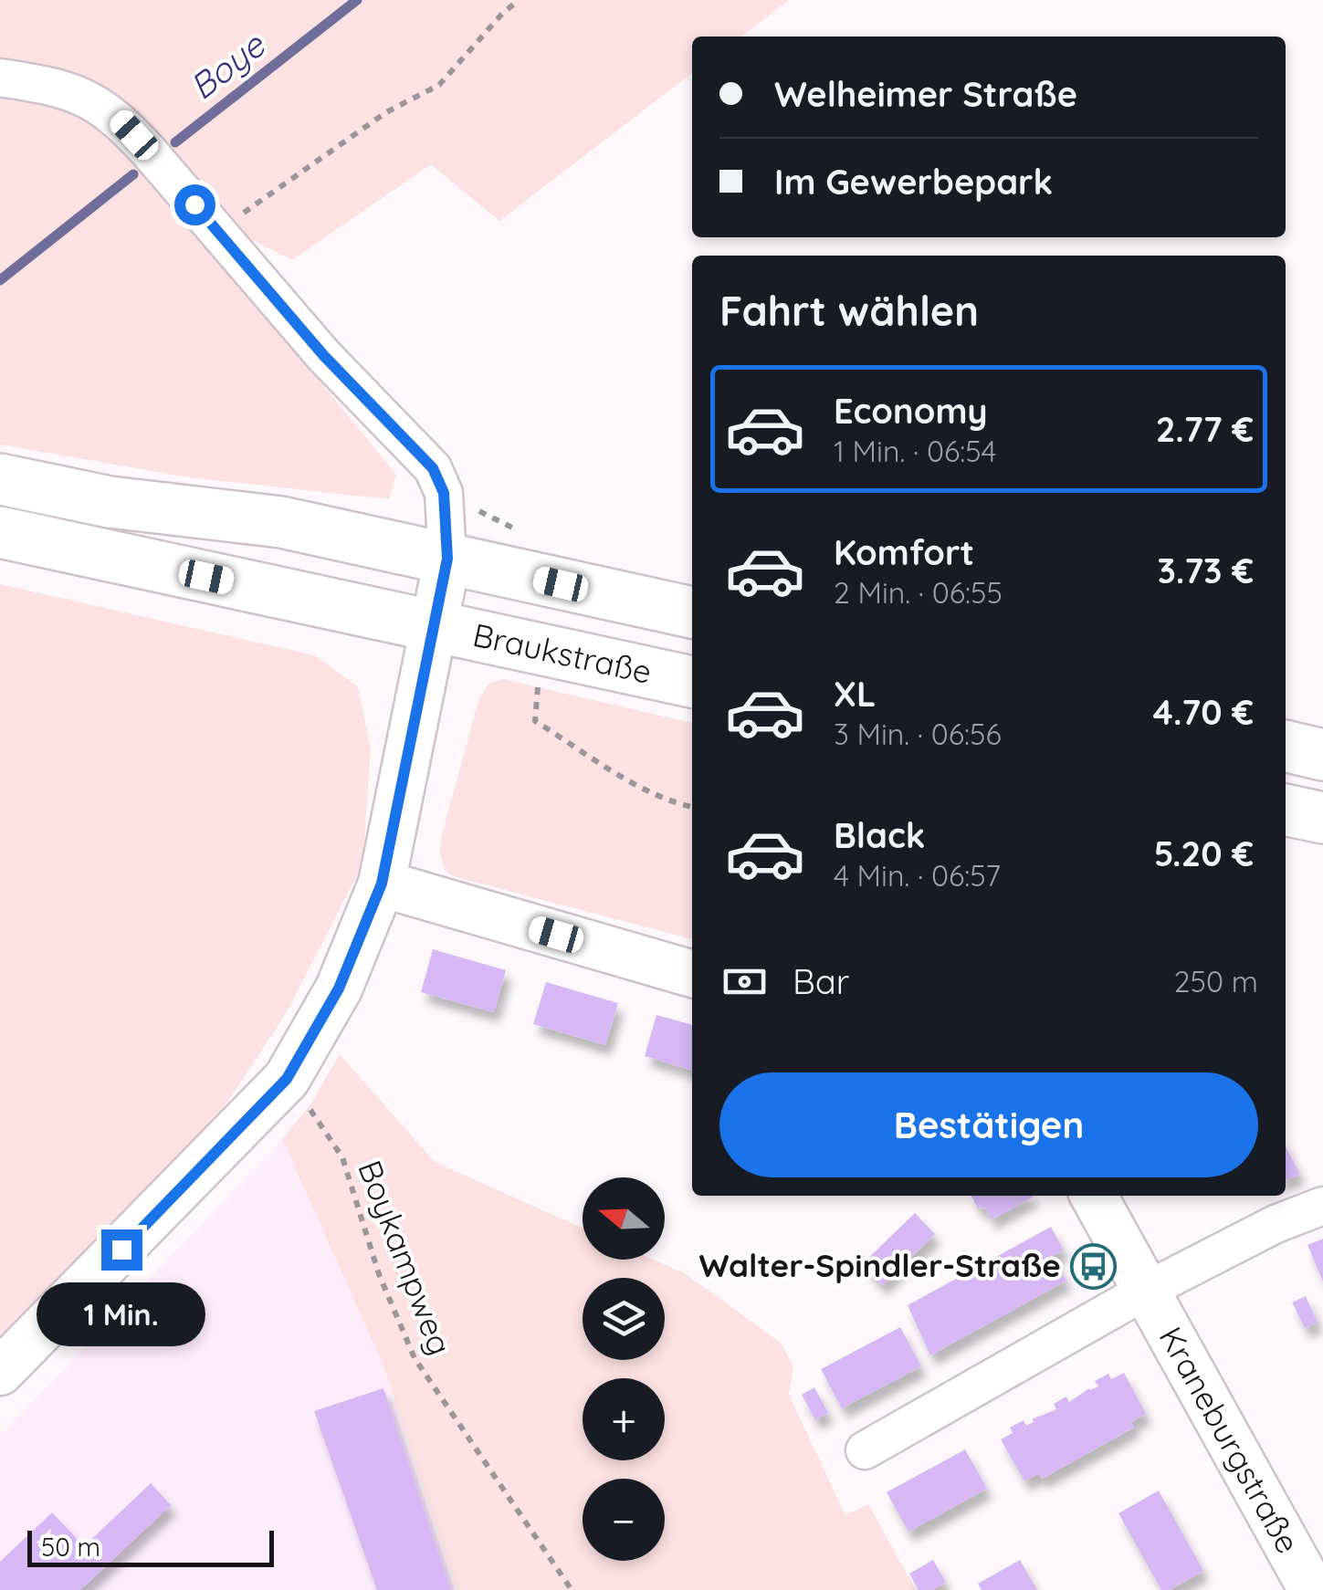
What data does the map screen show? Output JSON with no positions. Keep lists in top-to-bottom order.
{
  "streets": {
    "main road": ["Braukstraße"],
    "street": ["Kraneburgstraße"],
    "path": ["Boykampweg"]
  },
  "water": ["Boye"],
  "places": {
    "bus stop": ["Walter-Spindler-Straße"]
  },
  "scale_bar": "50 m",
  "north": "left",
  "page": {
    "banner": ["Welheimer Straße", "Im Gewerbepark"],
    "heading": "Fahrt wählen",
    "list": [
      {
        "name": "Economy",
        "note": "1 Min. · 06:54",
        "value": "2.77 €"
      },
      {
        "name": "Komfort",
        "note": "2 Min. · 06:55",
        "value": "3.73 €"
      },
      {
        "name": "XL",
        "note": "3 Min. · 06:56",
        "value": "4.70 €"
      },
      {
        "name": "Black",
        "note": "4 Min. · 06:57",
        "value": "5.20 €"
      }
    ],
    "pay": ["Bar", "250 m"],
    "buttons": "Bestätigen",
    "map_buttons": ["+", "−"],
    "bubble": "1 Min.",
    "scale": "50 m"
  }
}
